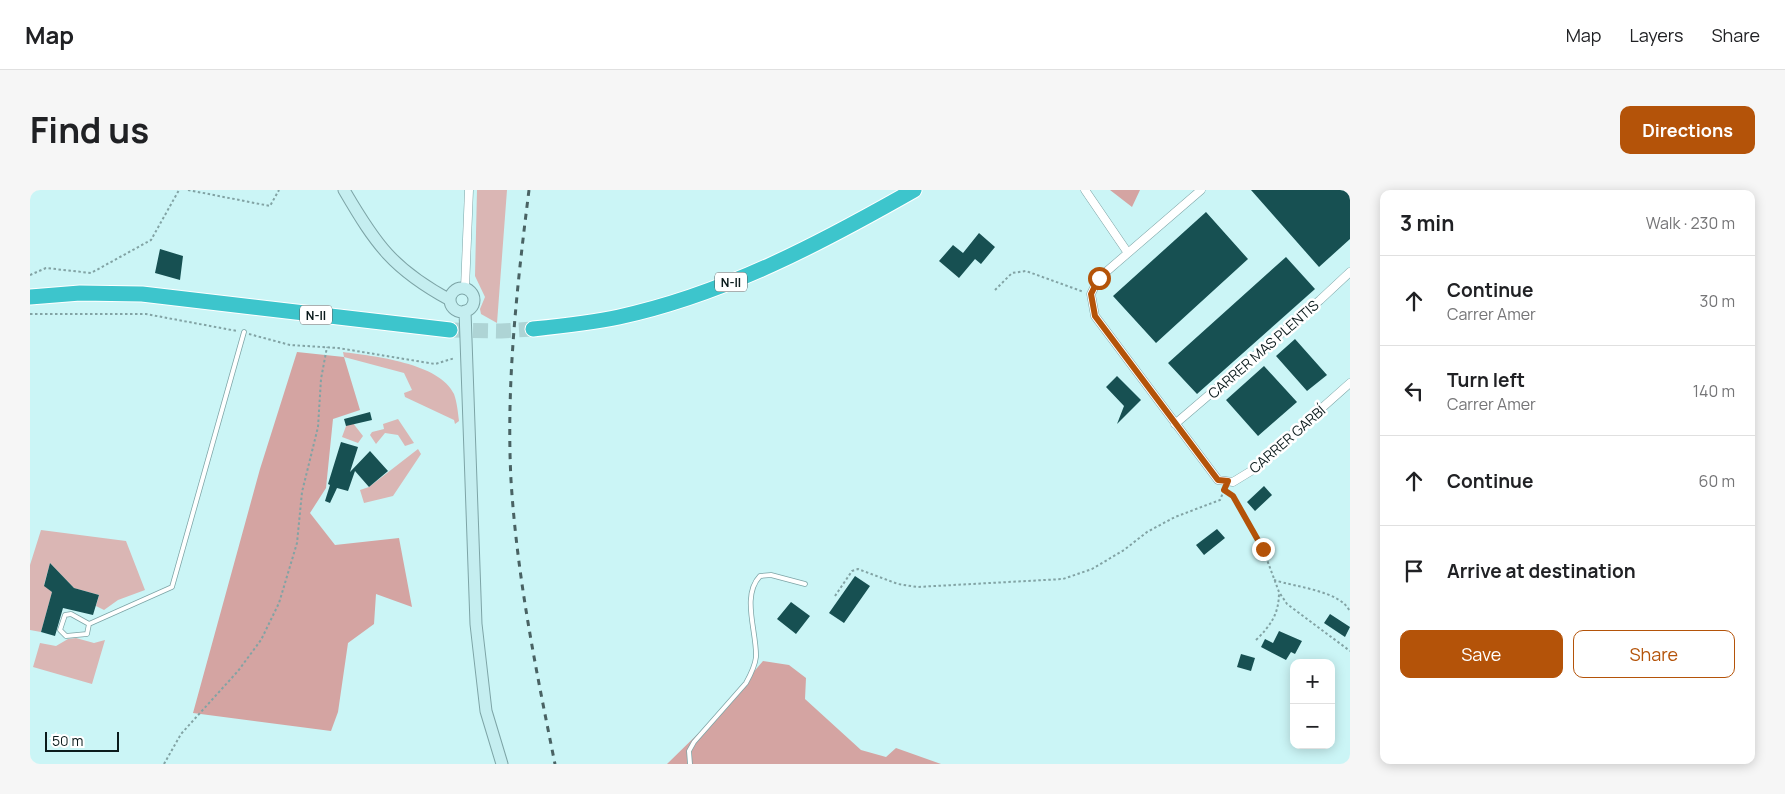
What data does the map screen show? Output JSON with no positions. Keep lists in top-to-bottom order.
{
  "streets": {
    "highway": ["N-II"],
    "street": ["CARRER MAS PLENTIS", "CARRER GARBÍ"]
  },
  "crossings": [
    ["CARRER MAS PLENTIS", "CARRER GARBÍ"]
  ],
  "scale_bar": "50 m",
  "page": {
    "header": "Map",
    "nav": ["Map", "Layers", "Share"],
    "title": "Find us",
    "buttons": [
      "Directions",
      ["Save", "Share"]
    ],
    "heading": ["3 min", "Walk · 230 m"],
    "list": [
      ["Continue", "Carrer Amer", "30 m"],
      ["Turn left", "Carrer Amer", "140 m"],
      ["Continue", "60 m"],
      "Arrive at destination"
    ],
    "map_buttons": ["+", "−"],
    "scale": "50 m"
  }
}
